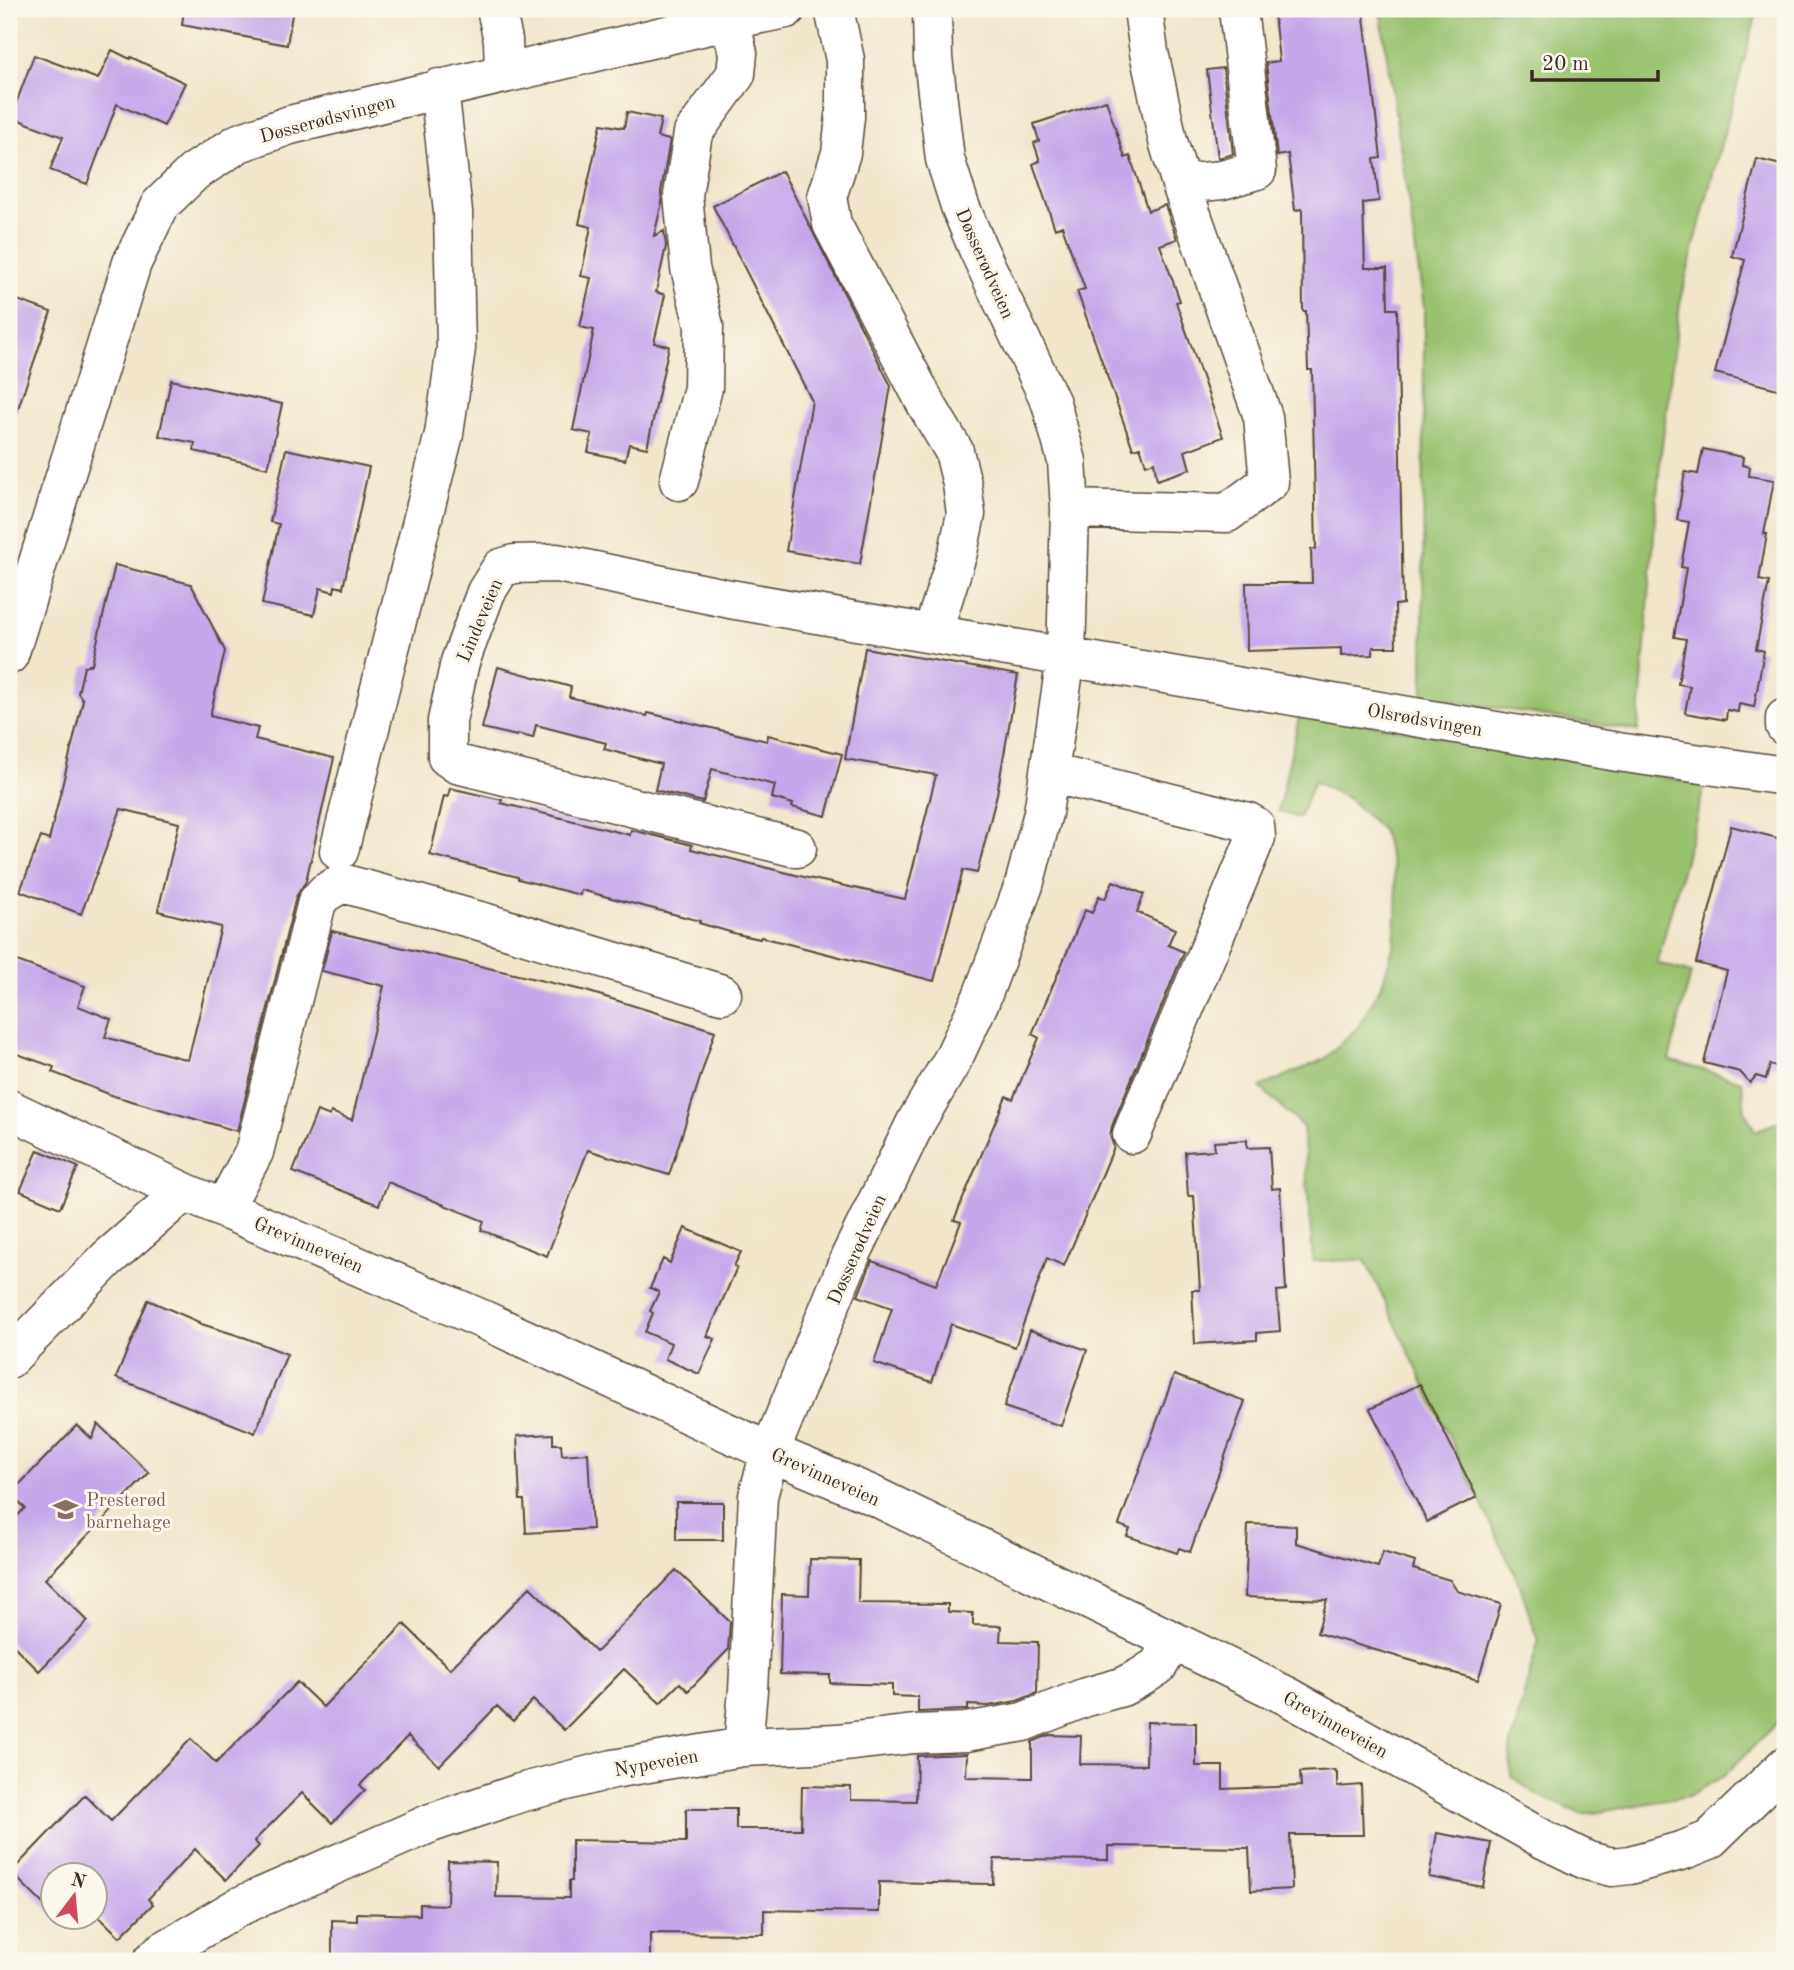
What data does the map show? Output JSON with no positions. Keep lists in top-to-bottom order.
{
  "streets": {
    "street": [
      "Døsserødsvingen",
      "Døsserødveien",
      "Lindeveien",
      "Olsrødsvingen",
      "Grevinneveien",
      "Nypeveien"
    ]
  },
  "crossings": [
    ["Døsserødveien", "Lindeveien"],
    ["Døsserødveien", "Olsrødsvingen"],
    ["Døsserødveien", "Grevinneveien"],
    ["Døsserødveien", "Nypeveien"],
    ["Lindeveien", "Olsrødsvingen"],
    ["Grevinneveien", "Nypeveien"]
  ],
  "places": {
    "school or university": ["Presterød barnehage"]
  },
  "scale_bar": "20 m",
  "north": "top"
}
